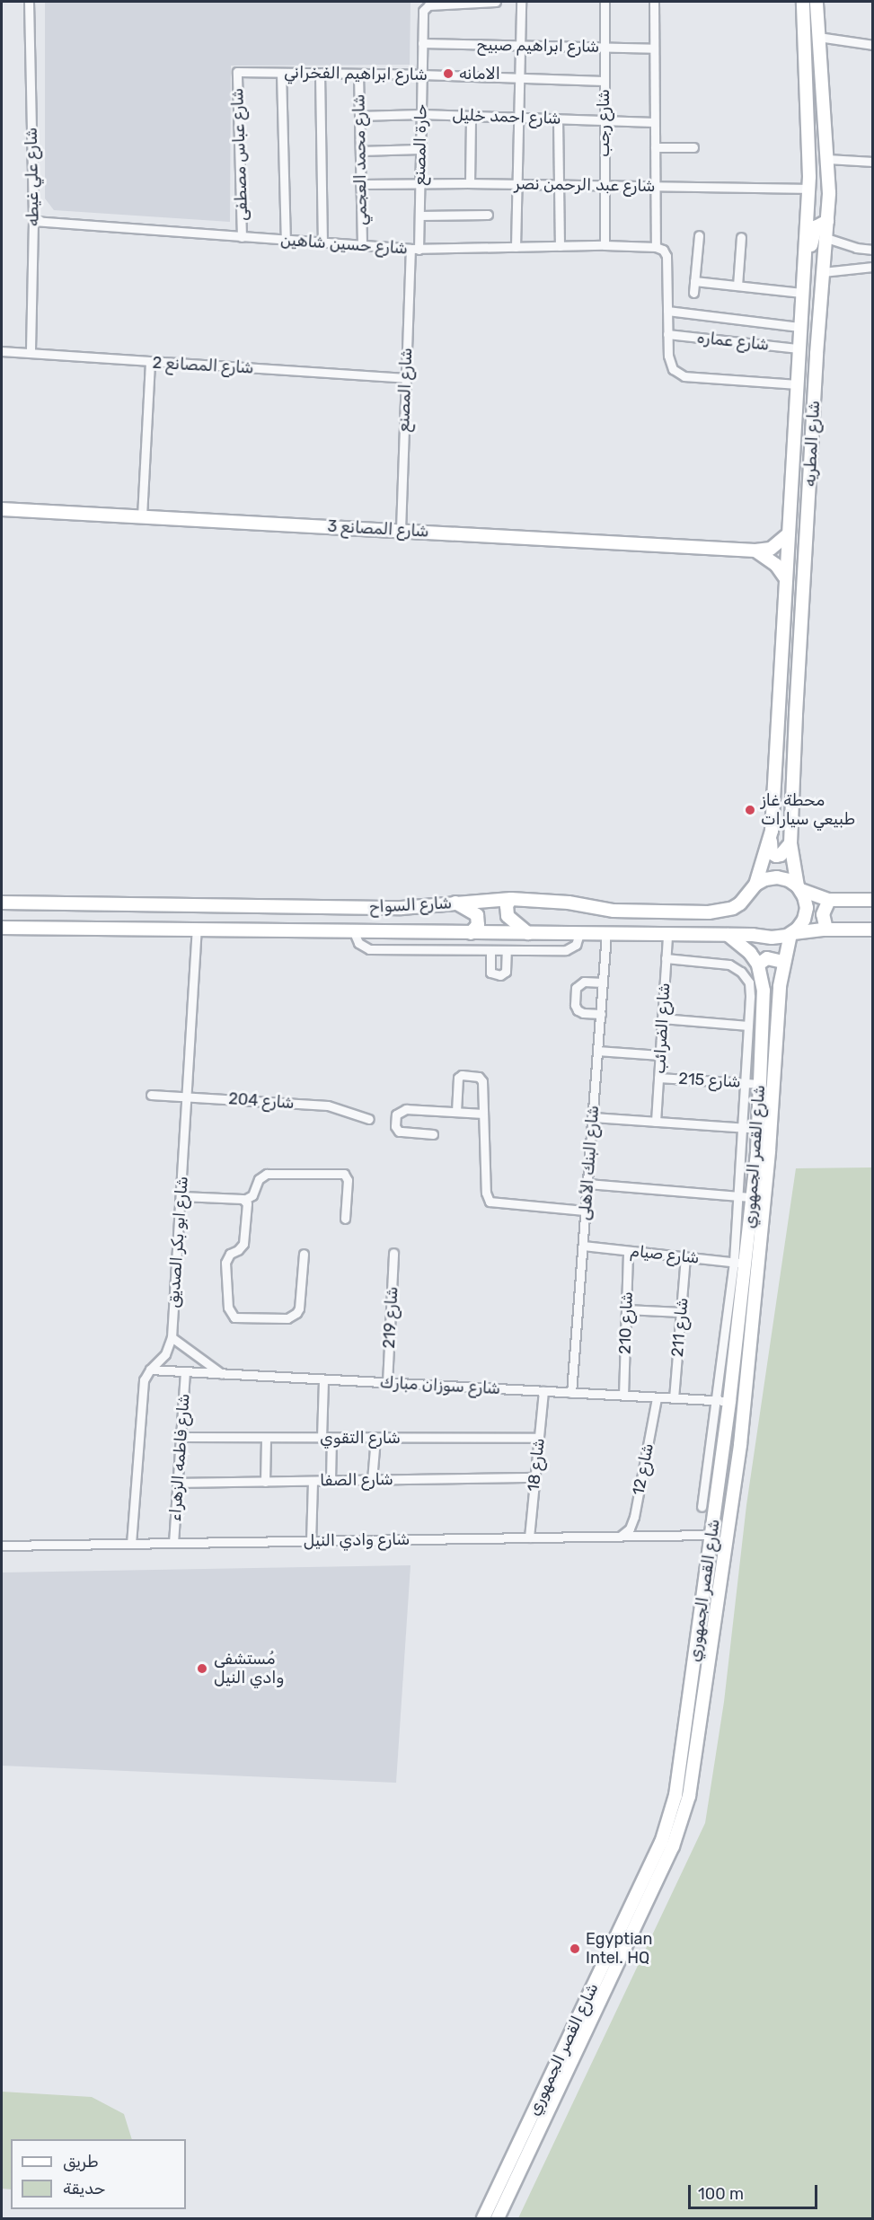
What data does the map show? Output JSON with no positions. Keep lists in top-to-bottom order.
{
  "streets": {
    "main road": [
      "شارع المطريه",
      "شارع المصانع 3",
      "شارع السواح",
      "شارع القصر الجمهوري"
    ],
    "street": [
      "شارع ابراهيم صبيح",
      "شارع ابراهيم الفخراني",
      "شارع احمد خليل",
      "شارع رجب",
      "حارة المصنع",
      "شارع عباس مصطفى",
      "شارع محمد العجمي",
      "شارع علي غيطه",
      "شارع عبد الرحمن نصر",
      "شارع حسين شاهين",
      "شارع عماره",
      "شارع المصانع 2",
      "شارع المصنع",
      "شارع الضرائب",
      "شارع 215",
      "شارع 204",
      "شارع البنك الأهلى",
      "شارع ابو بكر الصديق",
      "شارع صيام",
      "شارع 219",
      "شارع 210",
      "شارع 211",
      "شارع سوزان مبارك",
      "شارع التقوي",
      "شارع فاطمه الزهراء",
      "شارع 18",
      "شارع 12",
      "شارع الصفا",
      "شارع وادي النيل"
    ]
  },
  "crossings": [
    ["شارع ابراهيم صبيح", "شارع رجب"],
    ["شارع ابراهيم صبيح", "حارة المصنع"],
    ["شارع ابراهيم الفخراني", "شارع رجب"],
    ["شارع ابراهيم الفخراني", "حارة المصنع"],
    ["شارع ابراهيم الفخراني", "شارع عباس مصطفى"],
    ["شارع ابراهيم الفخراني", "شارع محمد العجمي"],
    ["شارع احمد خليل", "شارع رجب"],
    ["شارع احمد خليل", "حارة المصنع"],
    ["شارع احمد خليل", "شارع محمد العجمي"],
    ["شارع رجب", "شارع عبد الرحمن نصر"],
    ["شارع رجب", "شارع حسين شاهين"],
    ["حارة المصنع", "شارع عبد الرحمن نصر"],
    ["حارة المصنع", "شارع حسين شاهين"],
    ["حارة المصنع", "شارع المصنع"],
    ["شارع عباس مصطفى", "شارع حسين شاهين"],
    ["شارع محمد العجمي", "شارع عبد الرحمن نصر"],
    ["شارع محمد العجمي", "شارع حسين شاهين"],
    ["شارع علي غيطه", "شارع حسين شاهين"],
    ["شارع علي غيطه", "شارع المصانع 2"],
    ["شارع عبد الرحمن نصر", "شارع المطريه"],
    ["شارع حسين شاهين", "شارع المصنع"],
    ["شارع عماره", "شارع المطريه"],
    ["شارع المصانع 2", "شارع المصنع"],
    ["شارع المصنع", "شارع المصانع 3"],
    ["شارع المطريه", "شارع المصانع 3"],
    ["شارع المطريه", "شارع السواح"],
    ["شارع السواح", "شارع الضرائب"],
    ["شارع السواح", "شارع القصر الجمهوري"],
    ["شارع السواح", "شارع البنك الأهلى"],
    ["شارع السواح", "شارع ابو بكر الصديق"],
    ["شارع الضرائب", "شارع 215"],
    ["شارع 215", "شارع القصر الجمهوري"],
    ["شارع 204", "شارع ابو بكر الصديق"],
    ["شارع القصر الجمهوري", "شارع صيام"],
    ["شارع القصر الجمهوري", "شارع سوزان مبارك"],
    ["شارع القصر الجمهوري", "شارع وادي النيل"],
    ["شارع البنك الأهلى", "شارع صيام"],
    ["شارع البنك الأهلى", "شارع سوزان مبارك"],
    ["شارع ابو بكر الصديق", "شارع سوزان مبارك"],
    ["شارع ابو بكر الصديق", "شارع وادي النيل"],
    ["شارع صيام", "شارع 210"],
    ["شارع صيام", "شارع 211"],
    ["شارع 219", "شارع سوزان مبارك"],
    ["شارع 210", "شارع سوزان مبارك"],
    ["شارع 211", "شارع سوزان مبارك"],
    ["شارع سوزان مبارك", "شارع فاطمه الزهراء"],
    ["شارع سوزان مبارك", "شارع 18"],
    ["شارع سوزان مبارك", "شارع 12"],
    ["شارع التقوي", "شارع فاطمه الزهراء"],
    ["شارع التقوي", "شارع 18"],
    ["شارع فاطمه الزهراء", "شارع الصفا"],
    ["شارع فاطمه الزهراء", "شارع وادي النيل"],
    ["شارع 18", "شارع الصفا"],
    ["شارع 18", "شارع وادي النيل"],
    ["شارع 12", "شارع وادي النيل"]
  ],
  "places": [
    "الامانه",
    "محطة غاز طبيعي سيارات",
    "مُستشفى وادي النيل",
    "Egyptian Intel. HQ"
  ],
  "legend": ["طريق", "حديقة"],
  "scale_bar": "100 m"
}
